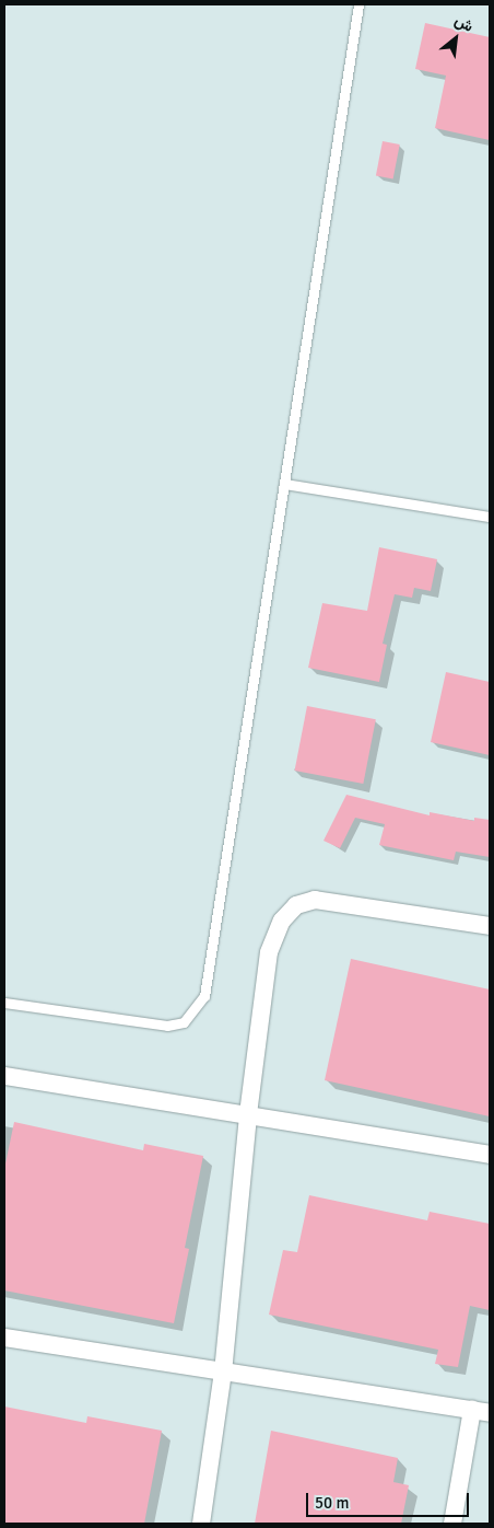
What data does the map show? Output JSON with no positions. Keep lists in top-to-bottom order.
{
  "scale_bar": "50 m",
  "north": "top right"
}
